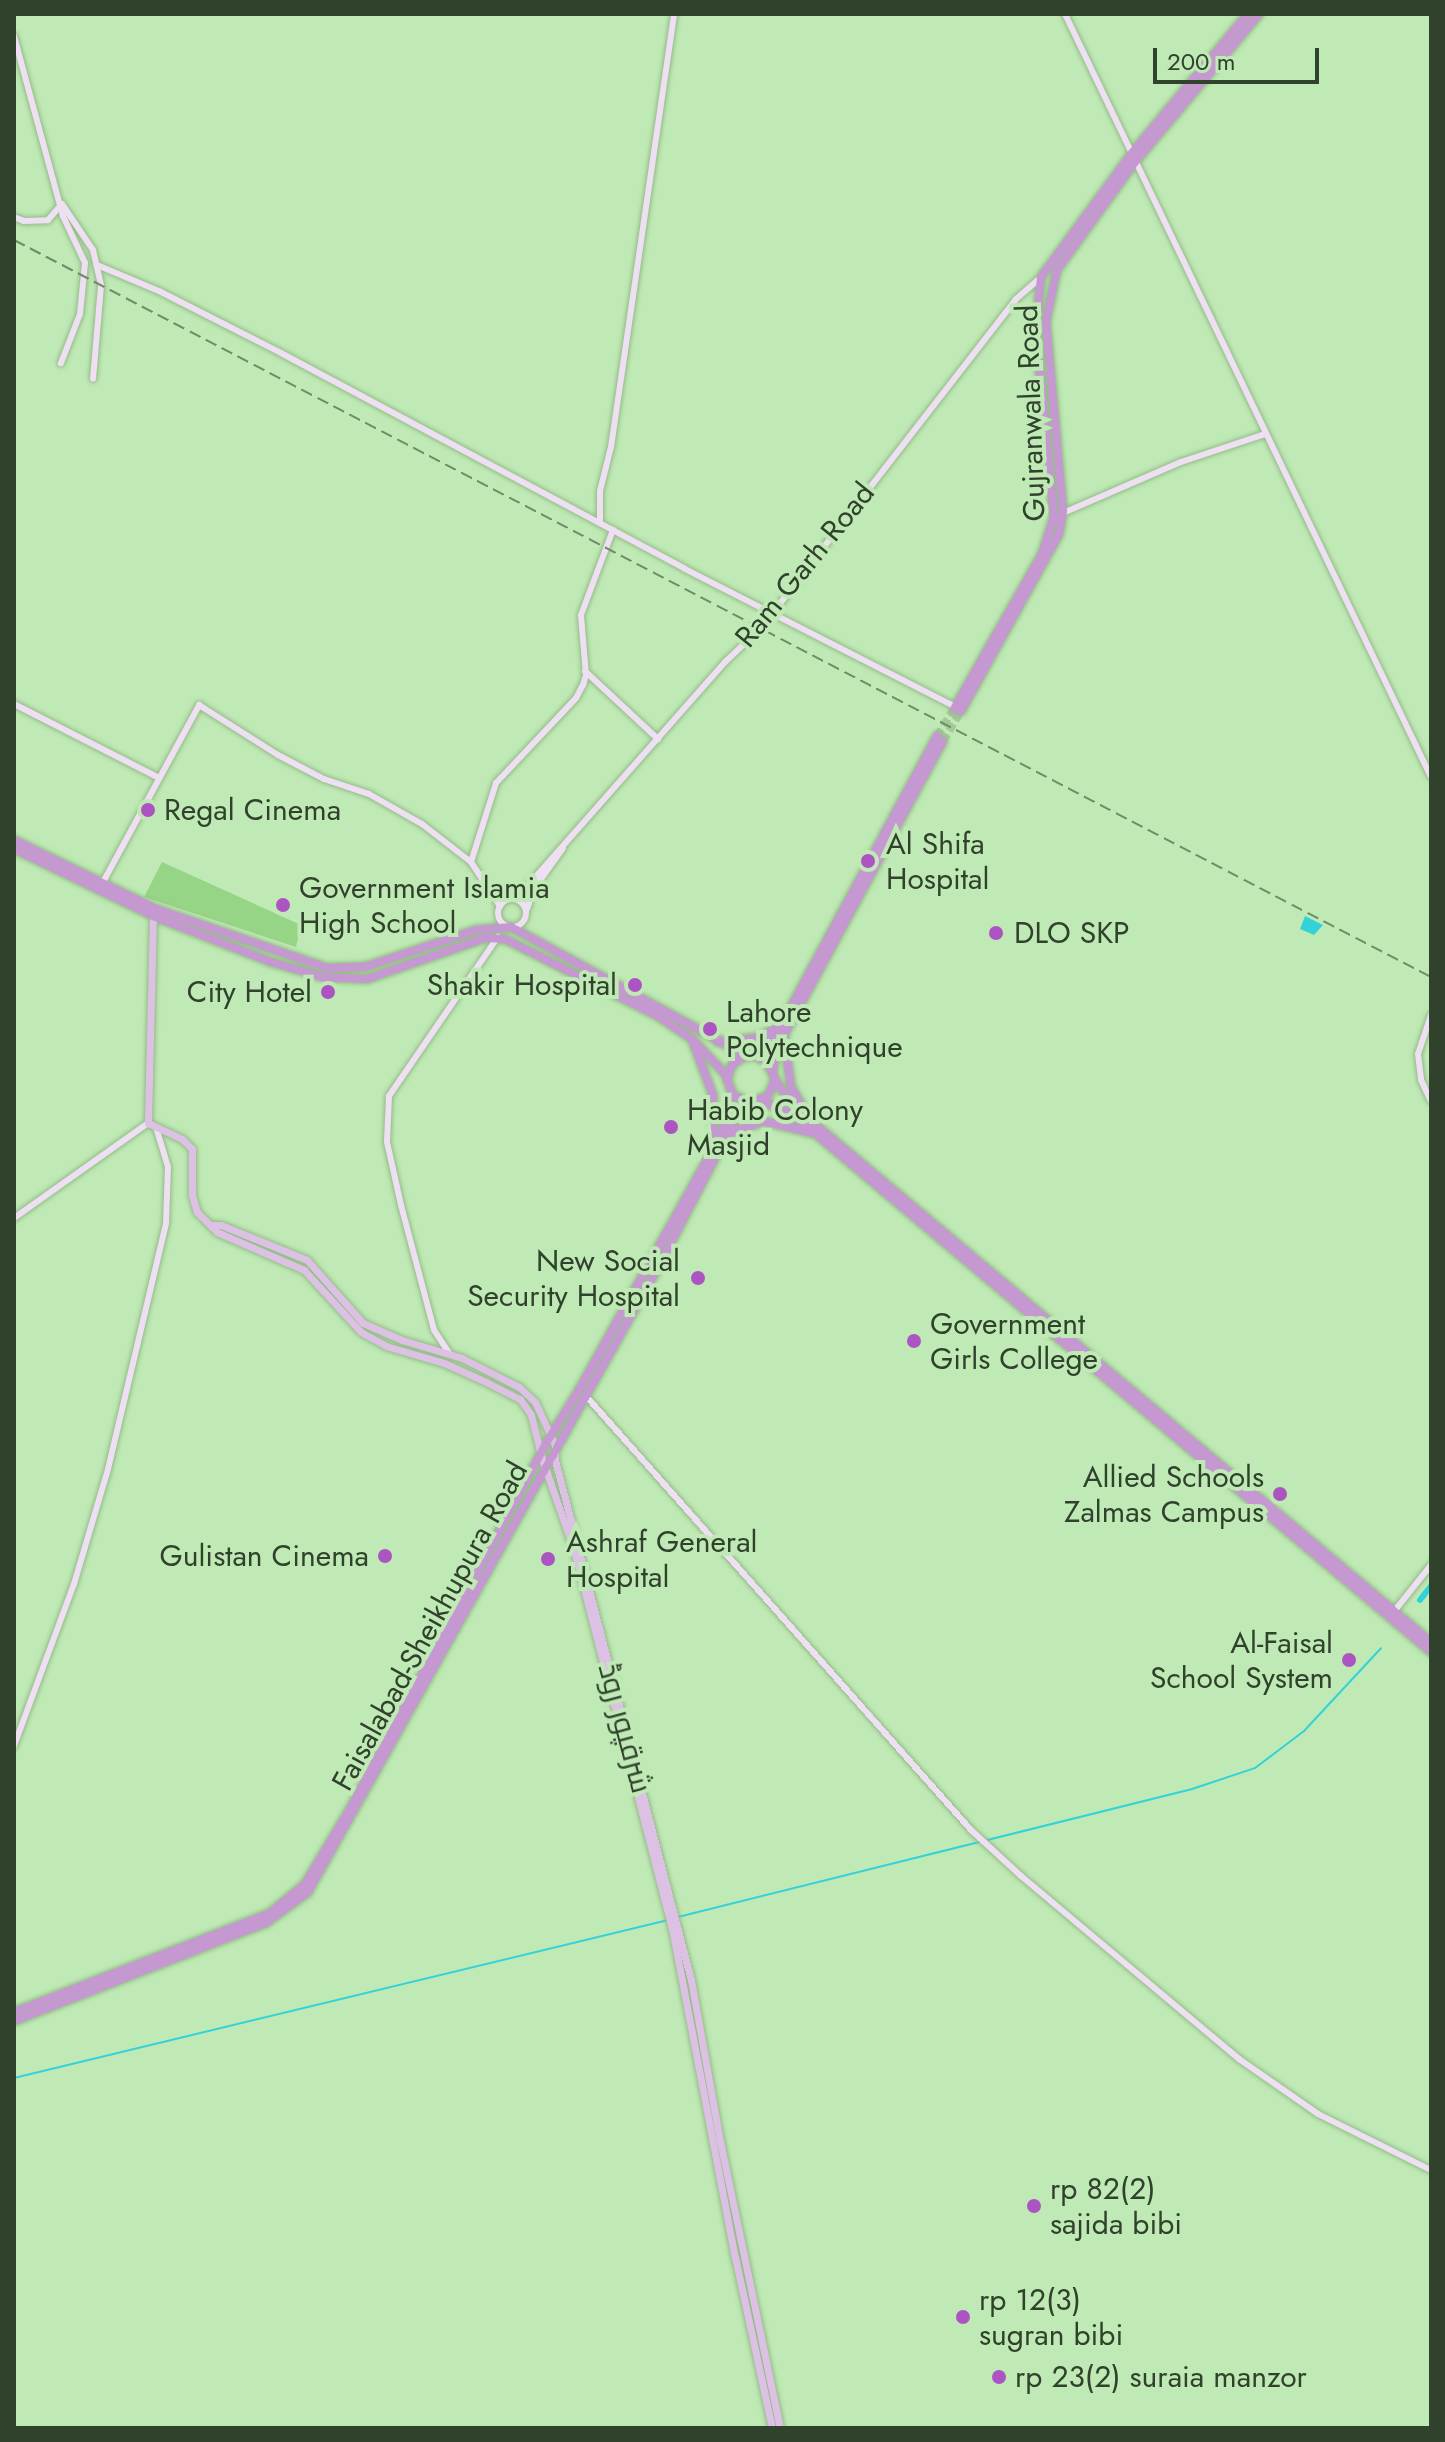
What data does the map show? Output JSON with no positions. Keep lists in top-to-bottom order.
{
  "streets": {
    "highway": ["Gujranwala Road", "Faisalabad-Sheikhupura Road"],
    "main road": ["شرقپور روڈ"],
    "street": ["Ram Garh Road"]
  },
  "crossings": [
    ["Gujranwala Road", "Ram Garh Road"],
    ["Faisalabad-Sheikhupura Road", "شرقپور روڈ"]
  ],
  "places": [
    "Regal Cinema",
    "Al Shifa Hospital",
    "Government Islamia High School",
    "DLO SKP",
    "Shakir Hospital",
    "City Hotel",
    "Lahore Polytechnique",
    "Habib Colony Masjid",
    "New Social Security Hospital",
    "Government Girls College",
    "Allied Schools Zalmas Campus",
    "Gulistan Cinema",
    "Ashraf General Hospital",
    "Al-Faisal School System",
    "rp 82(2) sajida bibi",
    "rp 12(3) sugran bibi",
    "rp 23(2) suraia manzor"
  ],
  "scale_bar": "200 m"
}
